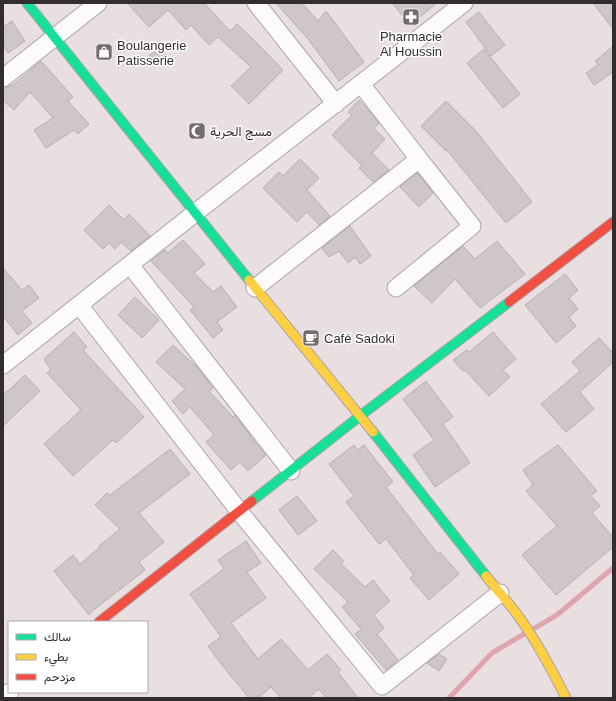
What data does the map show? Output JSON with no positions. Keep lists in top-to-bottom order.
{
  "places": {
    "pharmacy": ["Pharmacie Al Houssin"],
    "shop": ["Boulangerie Patisserie"],
    "mosque": ["مسج الحرية"],
    "cafe": ["Café Sadoki"]
  },
  "legend": ["سالك", "بطيء", "مزدحم"]
}
